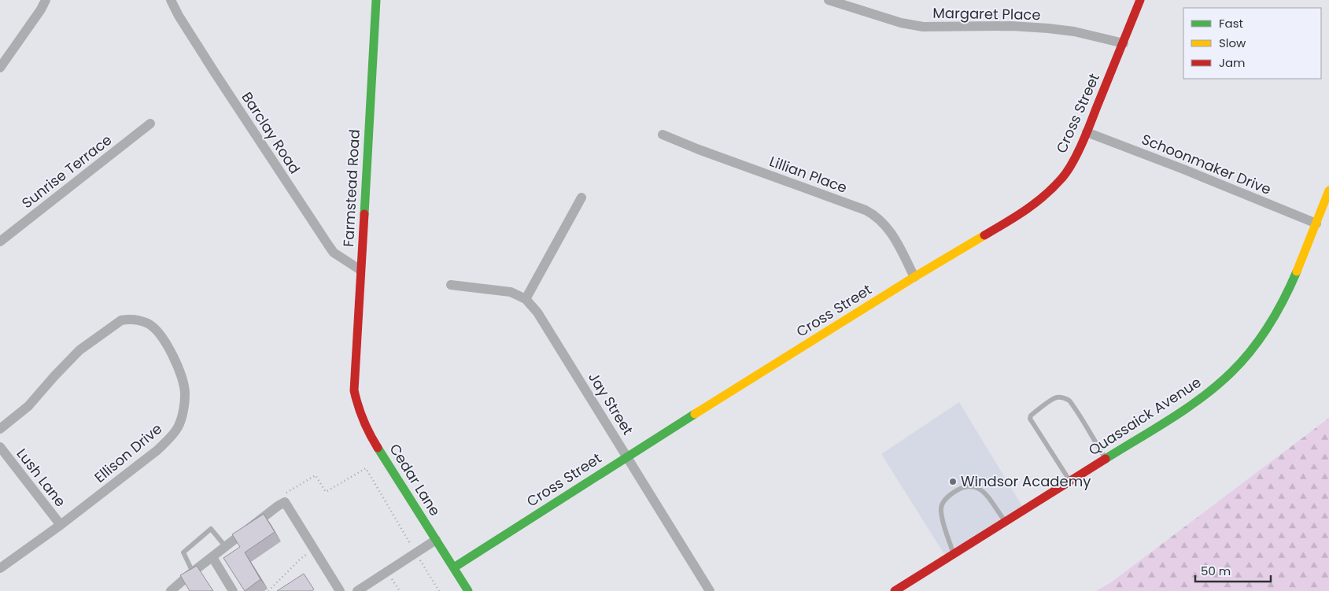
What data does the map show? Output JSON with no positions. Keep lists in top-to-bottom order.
{
  "streets": {
    "street": [
      "Margaret Place",
      "Cross Street",
      "Barclay Road",
      "Schoonmaker Drive",
      "Sunrise Terrace",
      "Lillian Place",
      "Farmstead Road",
      "Jay Street",
      "Quassaick Avenue",
      "Ellison Drive",
      "Lush Lane",
      "Cedar Lane"
    ]
  },
  "crossings": [
    ["Margaret Place", "Cross Street"],
    ["Cross Street", "Schoonmaker Drive"],
    ["Cross Street", "Lillian Place"],
    ["Cross Street", "Jay Street"],
    ["Cross Street", "Cedar Lane"],
    ["Barclay Road", "Farmstead Road"],
    ["Schoonmaker Drive", "Quassaick Avenue"],
    ["Farmstead Road", "Cedar Lane"],
    ["Ellison Drive", "Lush Lane"]
  ],
  "places": ["Windsor Academy"],
  "legend": ["Fast", "Slow", "Jam"],
  "scale_bar": "50 m"
}
